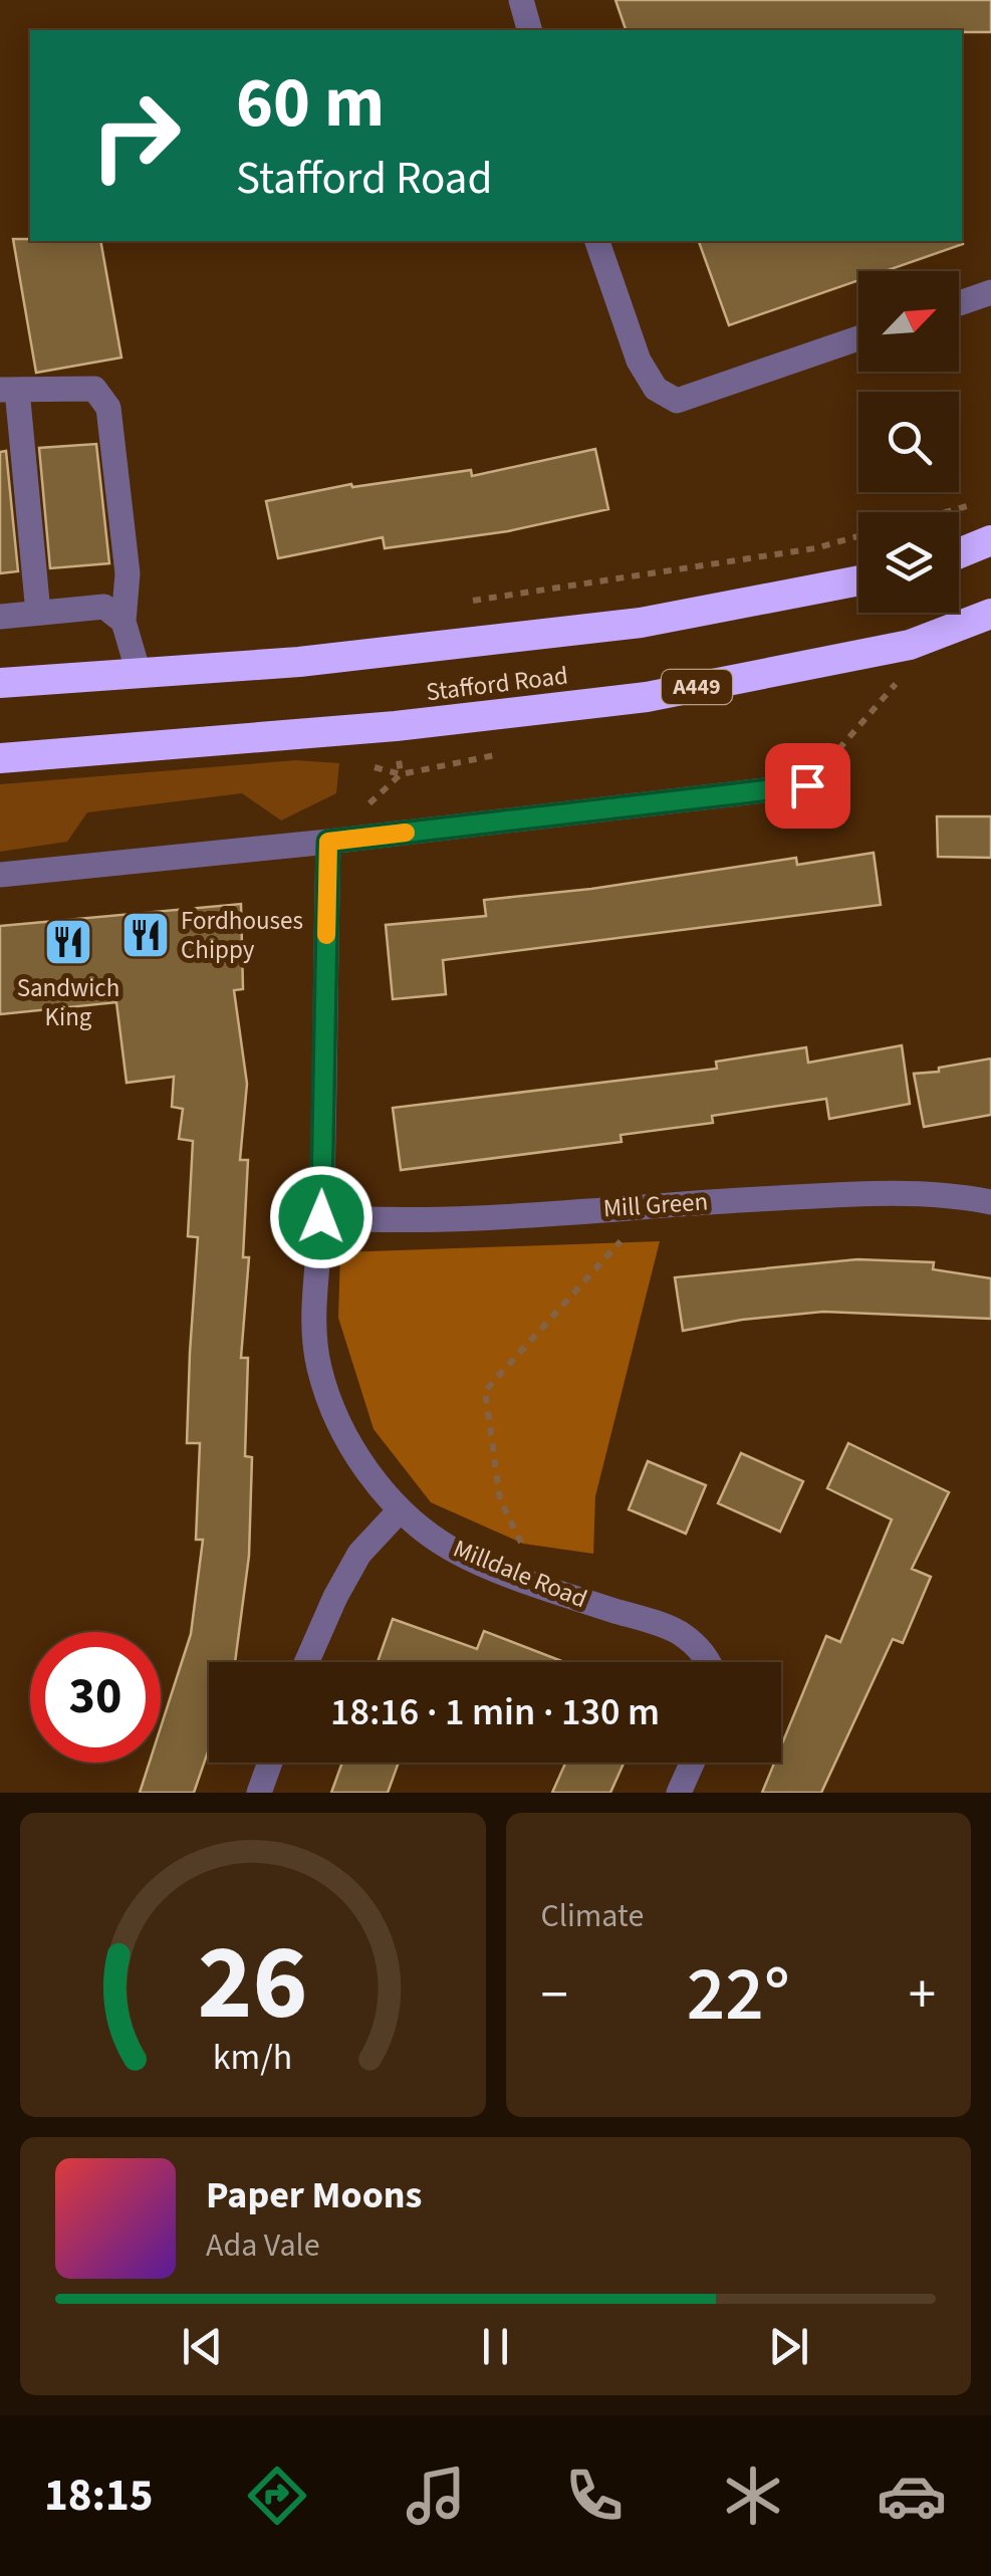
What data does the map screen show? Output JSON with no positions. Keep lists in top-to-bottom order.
{
  "streets": {
    "highway": ["Stafford Road", "A449"],
    "street": ["Mill Green", "Milldale Road"]
  },
  "crossings": [
    ["Mill Green", "Milldale Road"]
  ],
  "places": {
    "restaurant": ["Fordhouses Chippy", "Sandwich King"]
  },
  "north": "top right",
  "page": {
    "turn": ["60 m", "Stafford Road"],
    "limit": "30",
    "trip": "18:16 · 1 min · 130 m",
    "tile": "Climate",
    "heat": ["−", "22°", "+"],
    "song": ["Paper Moons", "Ada Vale"],
    "tabs": "18:15",
    "gauge": ["26", "km/h"]
  }
}
